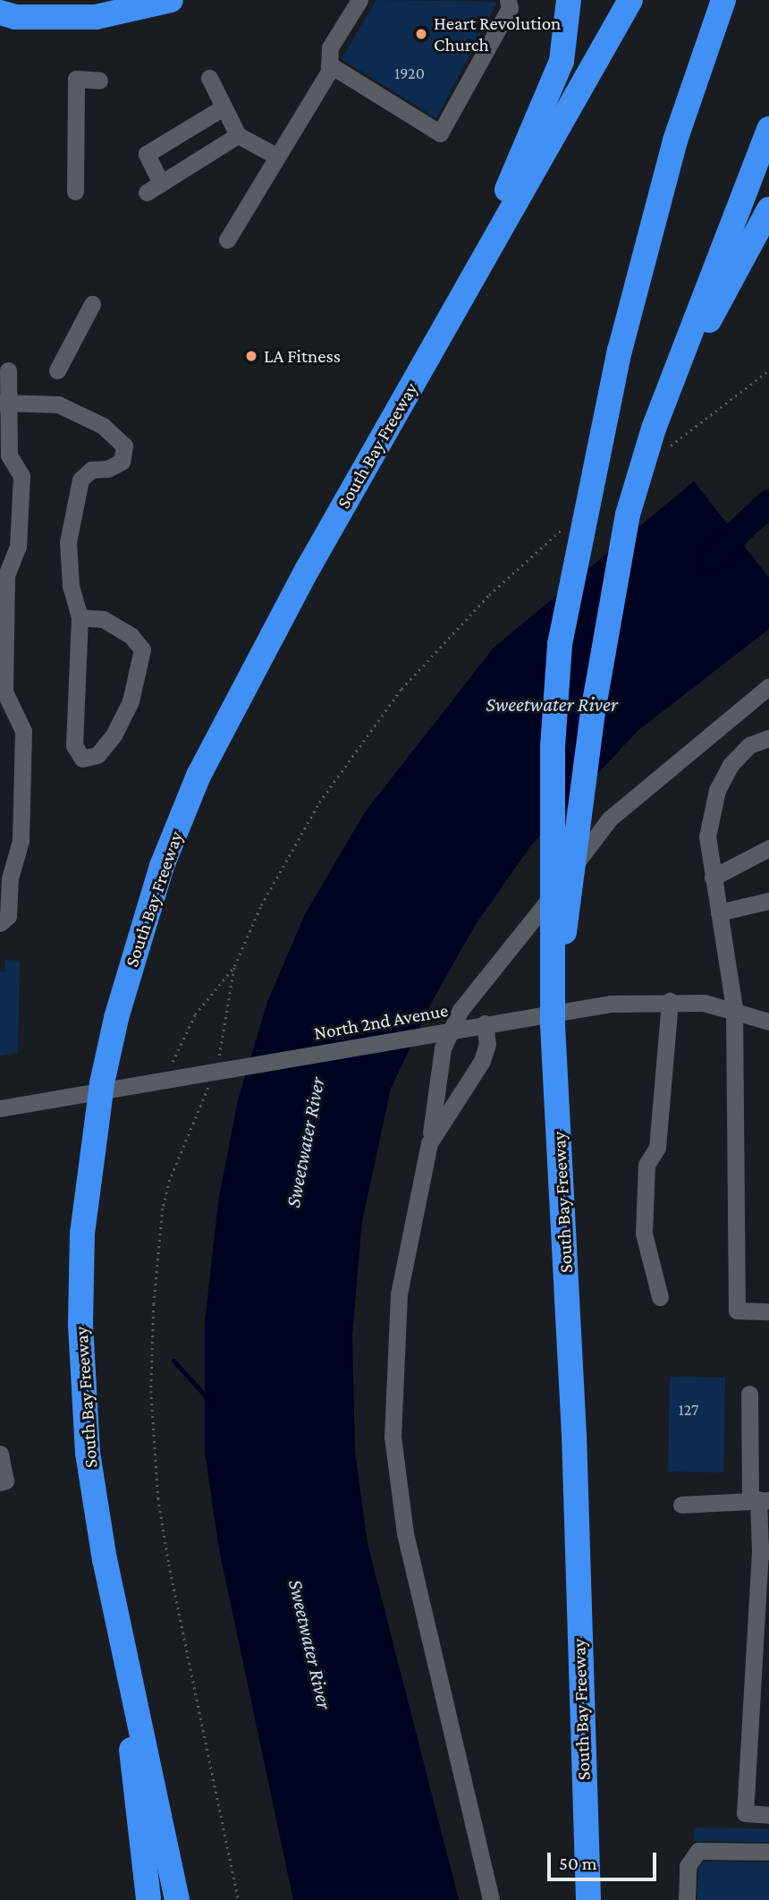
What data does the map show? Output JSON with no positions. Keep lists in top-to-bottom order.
{
  "streets": {
    "highway": ["South Bay Freeway"],
    "street": ["North 2nd Avenue"]
  },
  "water": ["Sweetwater River"],
  "places": ["Heart Revolution Church", "LA Fitness"],
  "house_numbers": ["1920", "127"],
  "scale_bar": "50 m"
}
